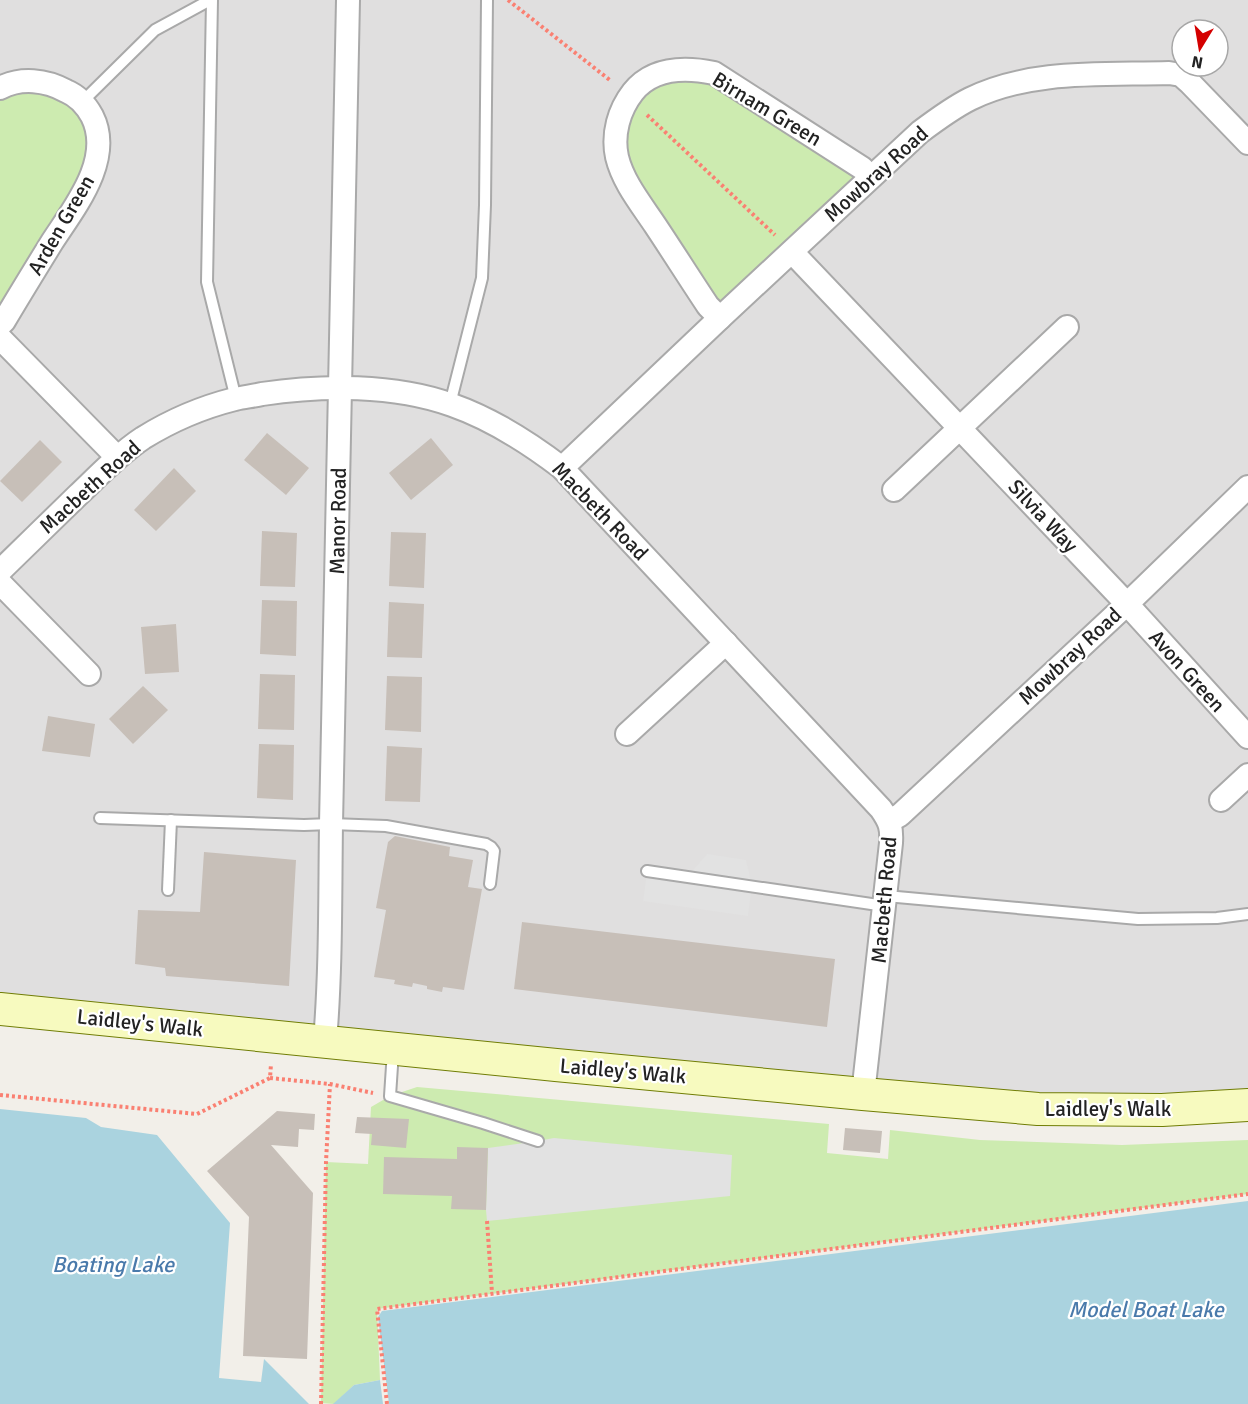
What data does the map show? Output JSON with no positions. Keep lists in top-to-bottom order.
{
  "streets": {
    "street": [
      "Birnam Green",
      "Mowbray Road",
      "Arden Green",
      "Macbeth Road",
      "Silvia Way",
      "Manor Road",
      "Avon Green",
      "Laidley's Walk"
    ]
  },
  "crossings": [
    ["Birnam Green", "Mowbray Road"],
    ["Mowbray Road", "Macbeth Road"],
    ["Mowbray Road", "Silvia Way"],
    ["Mowbray Road", "Avon Green"],
    ["Macbeth Road", "Manor Road"],
    ["Macbeth Road", "Laidley's Walk"],
    ["Silvia Way", "Avon Green"],
    ["Manor Road", "Laidley's Walk"]
  ],
  "water": ["Boating Lake", "Model Boat Lake"],
  "north": "bottom"
}
